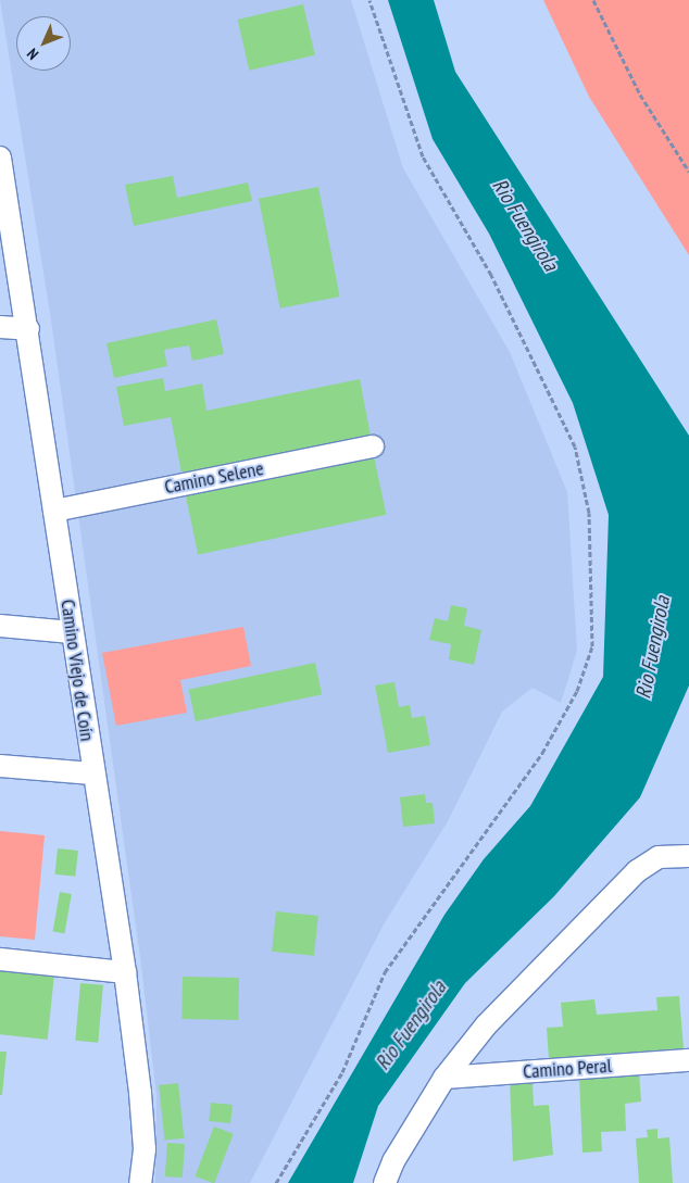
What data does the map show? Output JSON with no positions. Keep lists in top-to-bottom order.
{
  "streets": {
    "street": ["Camino Selene", "Camino Viejo de Coín", "Camino Peral"]
  },
  "crossings": [
    ["Camino Selene", "Camino Viejo de Coín"]
  ],
  "water": ["Rio Fuengirola"],
  "north": "bottom left"
}
